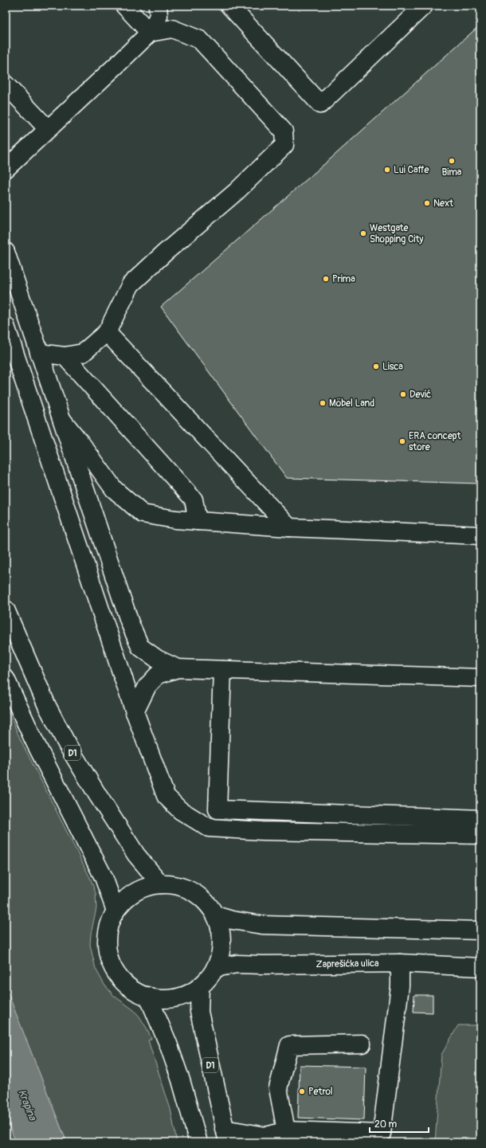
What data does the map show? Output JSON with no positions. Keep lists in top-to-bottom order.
{
  "streets": {
    "main road": ["D1", "Zaprešićka ulica"]
  },
  "water": ["Krapina"],
  "places": [
    "Bima",
    "Lui Caffe",
    "Next",
    "Westgate Shopping City",
    "Prima",
    "Lisca",
    "Dević",
    "Möbel Land",
    "ERA concept store",
    "Petrol"
  ],
  "scale_bar": "20 m"
}
